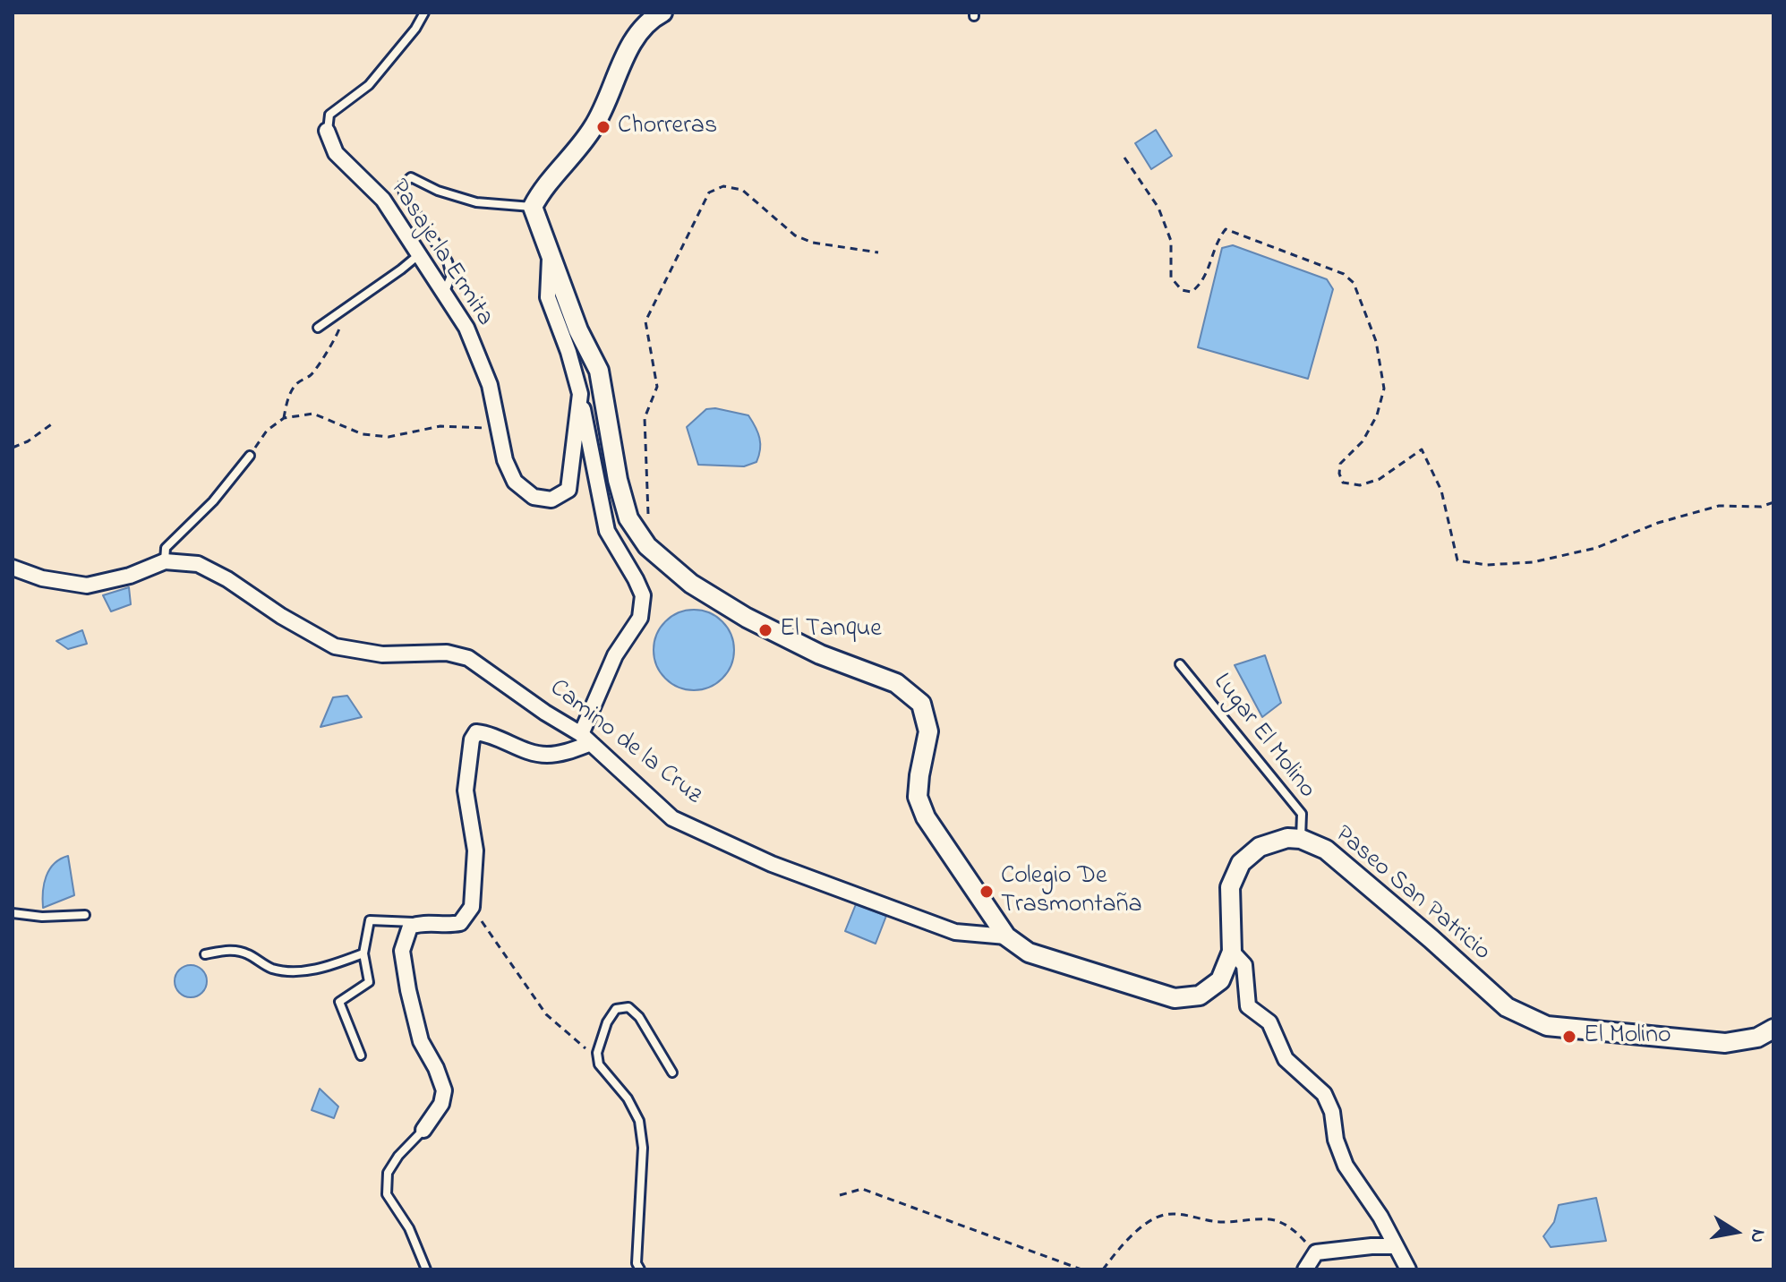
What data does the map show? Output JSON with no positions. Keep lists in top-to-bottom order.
{
  "streets": {
    "street": ["Pasaje la Ermita", "Camino de la Cruz", "Paseo San Patricio"],
    "lane": ["Lugar El Molino"]
  },
  "crossings": [
    ["Lugar El Molino", "Paseo San Patricio"],
    ["Camino de la Cruz", "Paseo San Patricio"]
  ],
  "places": [
    "Chorreras",
    "El Tanque",
    "Colegio De Trasmontaña",
    "El Molino"
  ],
  "north": "right"
}
